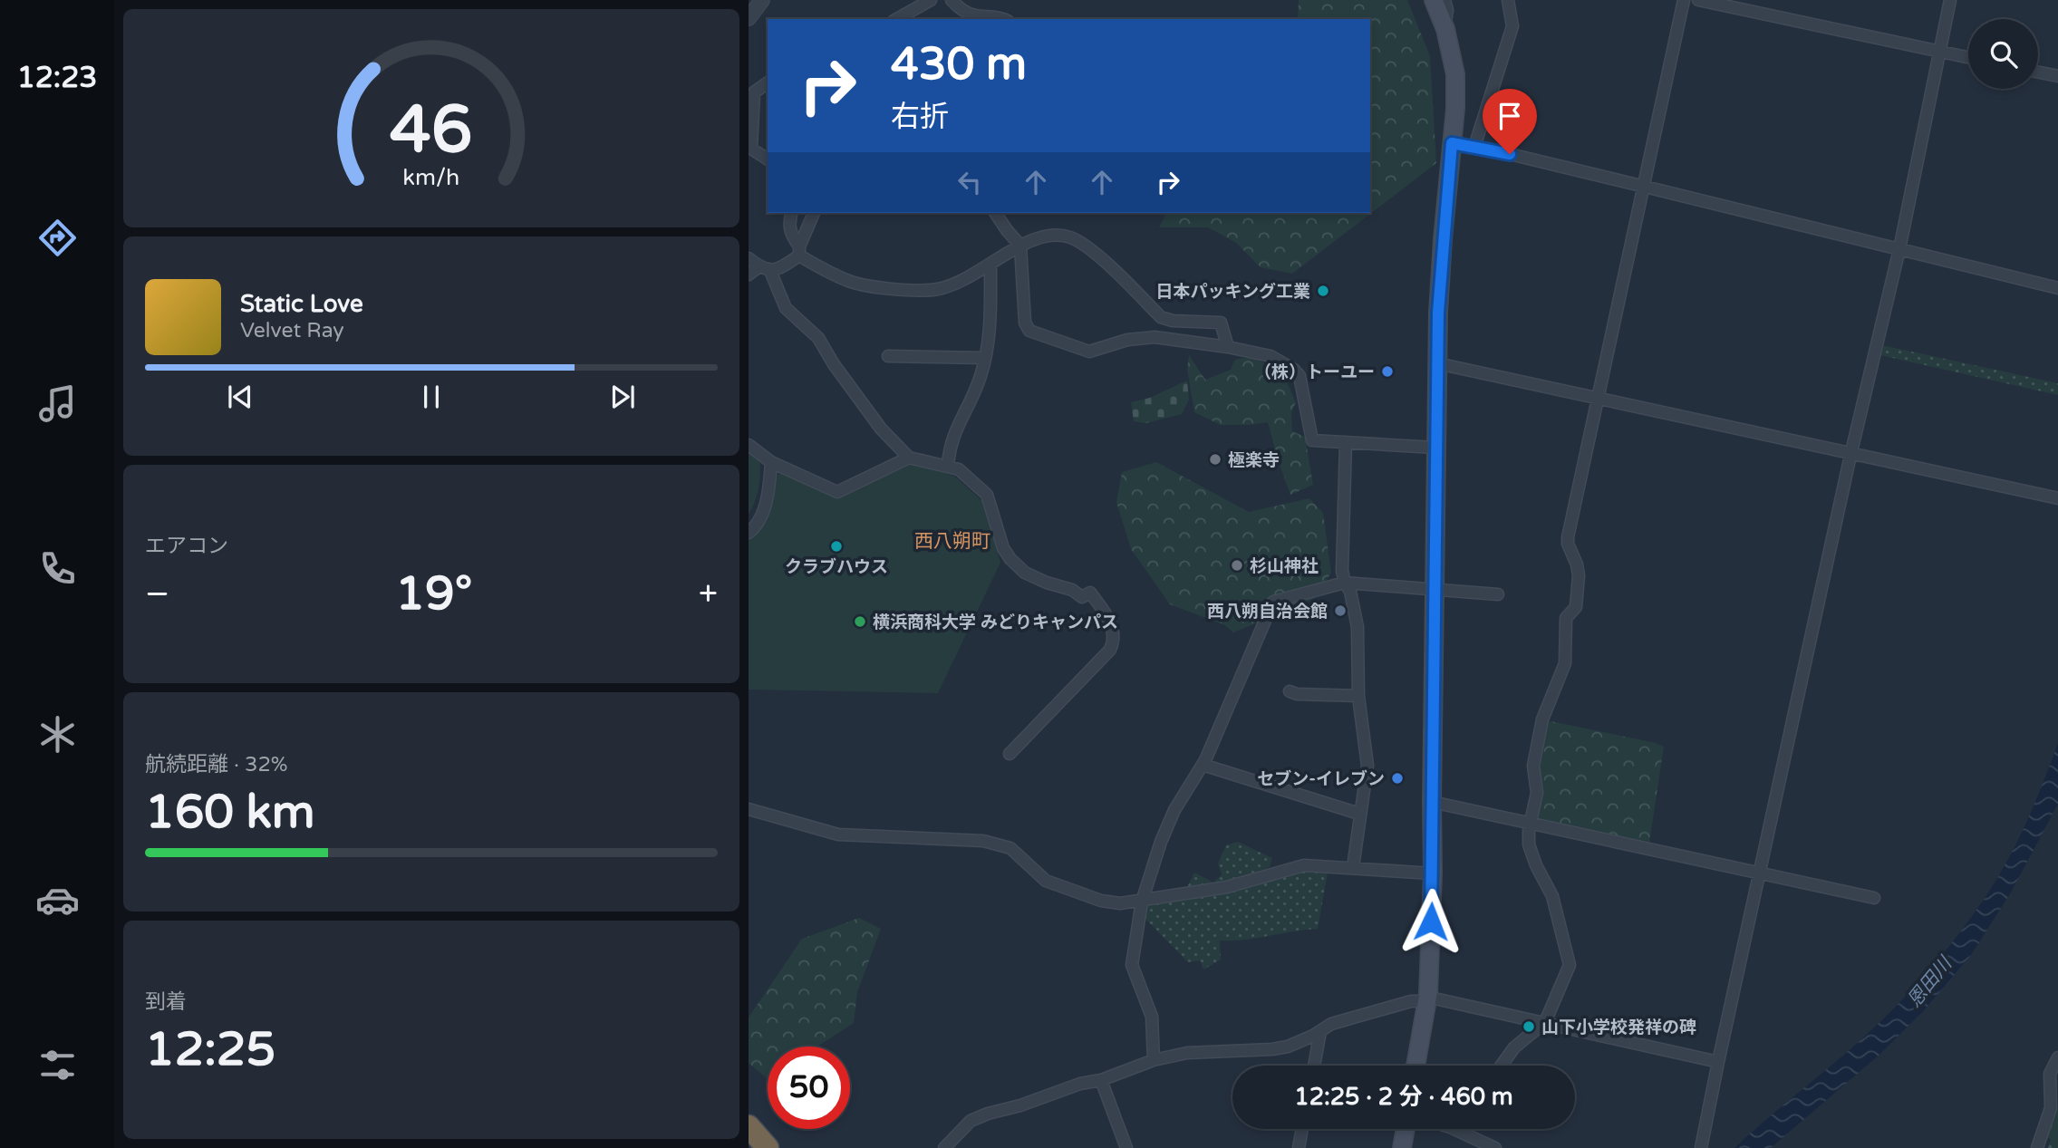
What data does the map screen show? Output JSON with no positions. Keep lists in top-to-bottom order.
{
  "districts": ["西八朔町"],
  "water": ["恩田川"],
  "places": [
    "日本パッキング工業",
    "（株）トーユー",
    "極楽寺",
    "クラブハウス",
    "杉山神社",
    "西八朔自治会館",
    "横浜商科大学 みどりキャンパス",
    "セブン-イレブン",
    "山下小学校発祥の碑"
  ],
  "page": {
    "tabs": "12:23",
    "turn": ["430 m", "右折"],
    "song": ["Static Love", "Velvet Ray"],
    "tile": [
      "エアコン",
      ["航続距離 · 32%", "160 km"],
      ["到着", "12:25"]
    ],
    "heat": ["−", "19°", "+"],
    "limit": "50",
    "trip": "12:25 · 2 分 · 460 m",
    "gauge": ["46", "km/h"]
  }
}
